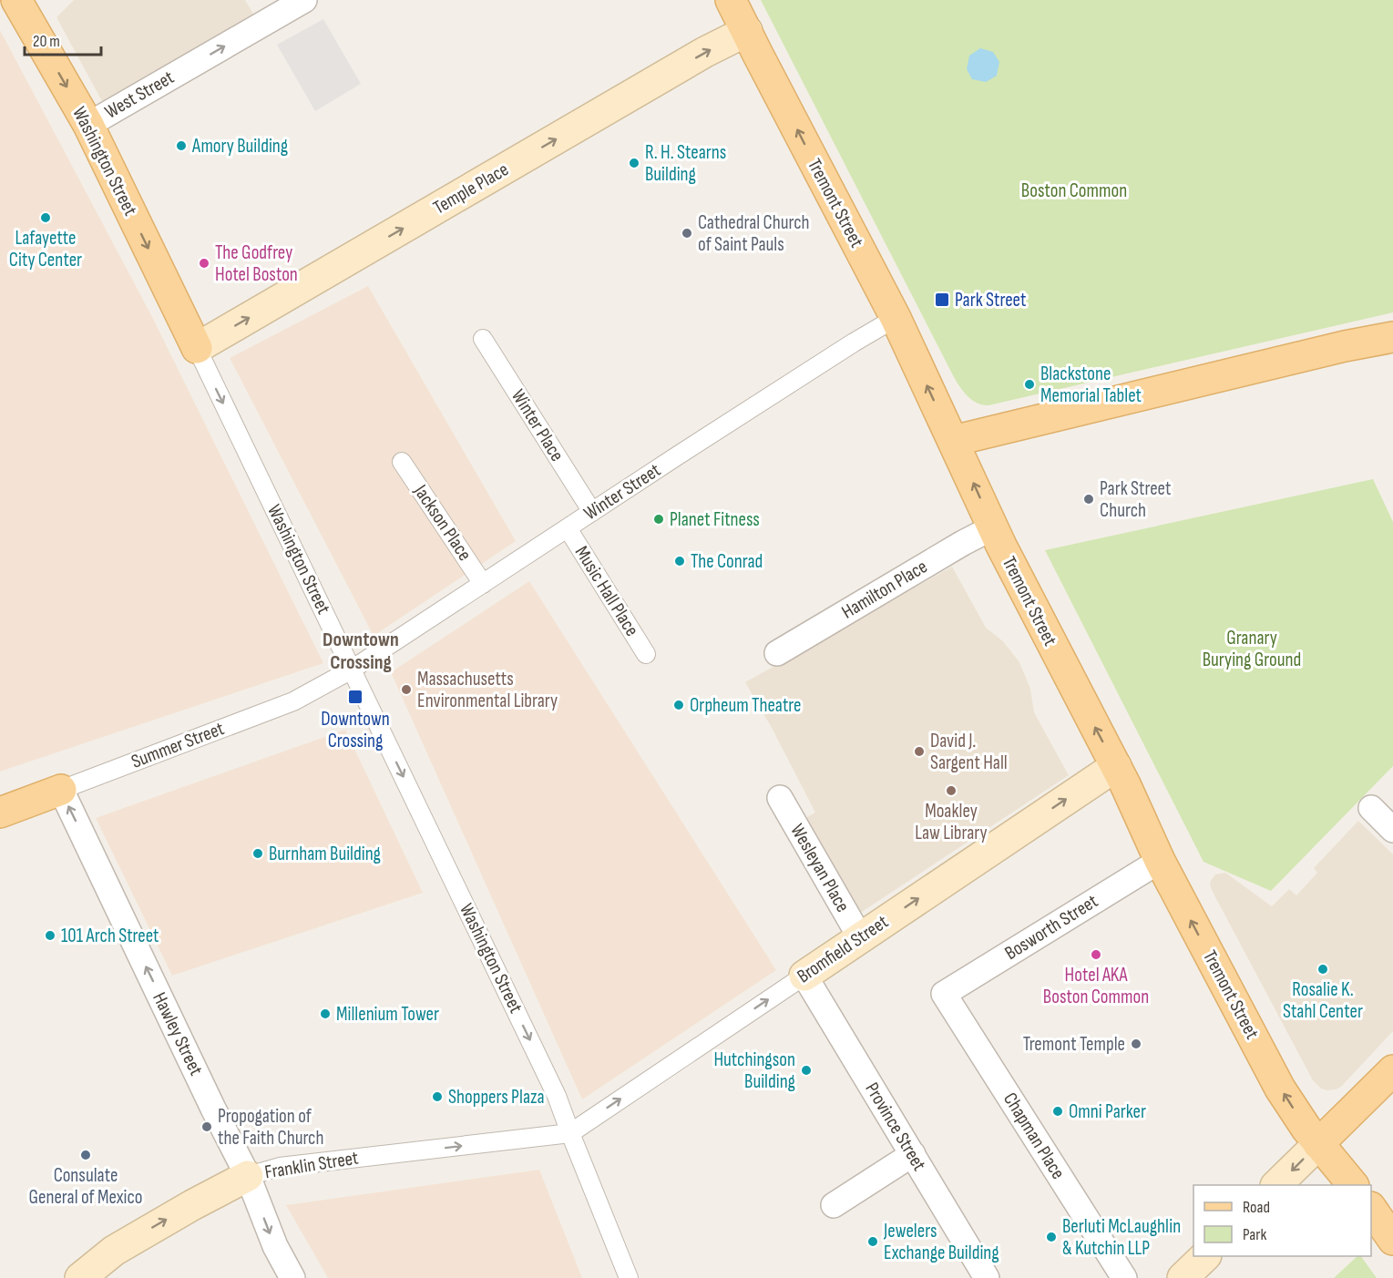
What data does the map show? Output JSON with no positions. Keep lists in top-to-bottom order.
{
  "streets": {
    "main road": [
      "Washington Street",
      "Temple Place",
      "Tremont Street",
      "Summer Street",
      "Bromfield Street",
      "Franklin Street"
    ],
    "street": [
      "West Street",
      "Winter Place",
      "Winter Street",
      "Jackson Place",
      "Hamilton Place",
      "Music Hall Place",
      "Wesleyan Place",
      "Bosworth Street",
      "Hawley Street",
      "Province Street",
      "Chapman Place"
    ]
  },
  "crossings": [
    ["West Street", "Washington Street"],
    ["Washington Street", "Temple Place"],
    ["Washington Street", "Winter Street"],
    ["Washington Street", "Summer Street"],
    ["Washington Street", "Bromfield Street"],
    ["Washington Street", "Franklin Street"],
    ["Temple Place", "Tremont Street"],
    ["Tremont Street", "Winter Street"],
    ["Tremont Street", "Hamilton Place"],
    ["Tremont Street", "Bosworth Street"],
    ["Tremont Street", "Bromfield Street"],
    ["Winter Place", "Winter Street"],
    ["Winter Street", "Jackson Place"],
    ["Winter Street", "Music Hall Place"],
    ["Winter Street", "Summer Street"],
    ["Summer Street", "Hawley Street"],
    ["Wesleyan Place", "Bromfield Street"],
    ["Bosworth Street", "Chapman Place"],
    ["Bromfield Street", "Province Street"],
    ["Bromfield Street", "Franklin Street"],
    ["Hawley Street", "Franklin Street"]
  ],
  "one_way": [
    "West Street",
    "Washington Street",
    "Temple Place",
    "Tremont Street",
    "Bromfield Street",
    "Franklin Street"
  ],
  "districts": ["Downtown Crossing"],
  "parks": ["Boston Common", "Granary Burying Ground"],
  "places": {
    "other": [
      "Amory Building",
      "R. H. Stearns Building",
      "Lafayette City Center",
      "Cathedral Church of Saint Pauls",
      "The Godfrey Hotel Boston",
      "Blackstone Memorial Tablet",
      "Park Street Church",
      "Planet Fitness",
      "The Conrad",
      "Massachusetts Environmental Library",
      "Orpheum Theatre",
      "David J. Sargent Hall",
      "Moakley Law Library",
      "Burnham Building",
      "101 Arch Street",
      "Hotel AKA Boston Common",
      "Rosalie K. Stahl Center",
      "Millenium Tower",
      "Tremont Temple",
      "Hutchingson Building",
      "Shoppers Plaza",
      "Omni Parker",
      "Propogation of the Faith Church",
      "Consulate General of Mexico",
      "Berluti McLaughlin & Kutchin LLP",
      "Jewelers Exchange Building"
    ],
    "transit": ["Park Street", "Downtown Crossing"]
  },
  "legend": ["Road", "Park"],
  "scale_bar": "20 m"
}
